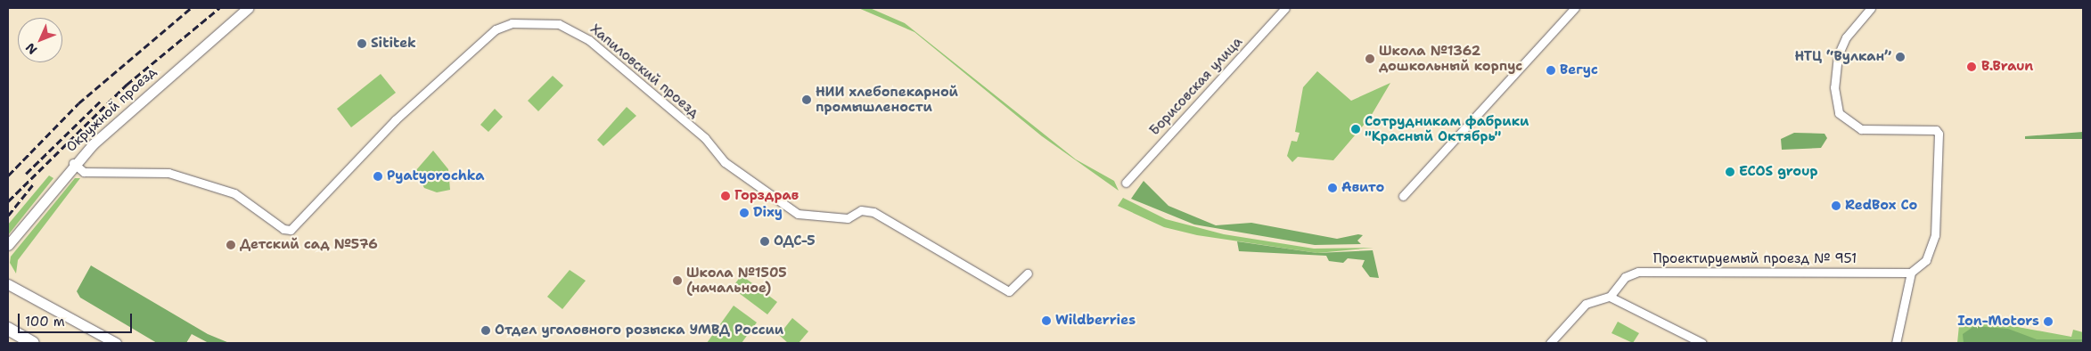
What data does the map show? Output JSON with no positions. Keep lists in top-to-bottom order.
{
  "streets": {
    "street": [
      "Хапиловский проезд",
      "Борисовская улица",
      "Окружной проезд",
      "Проектируемый проезд № 951"
    ]
  },
  "crossings": [
    ["Хапиловский проезд", "Окружной проезд"]
  ],
  "places": [
    "Sititek",
    "НТЦ “Вулкан”",
    "Школа №1362 дошкольный корпус",
    "B.Braun",
    "Вегус",
    "НИИ хлебопекарной промышлености",
    "Сотрудникам фабрики \"Красный Октябрь\"",
    "ECOS group",
    "Pyatyorochka",
    "Авито",
    "Горздрав",
    "RedBox Co",
    "Dixy",
    "ОДС-5",
    "Детский сад №576",
    "Школа №1505 (начальное)",
    "Wildberries",
    "Ion-Motors",
    "Отдел уголовного розыска УМВД России"
  ],
  "scale_bar": "100 m",
  "north": "bottom left"
}
